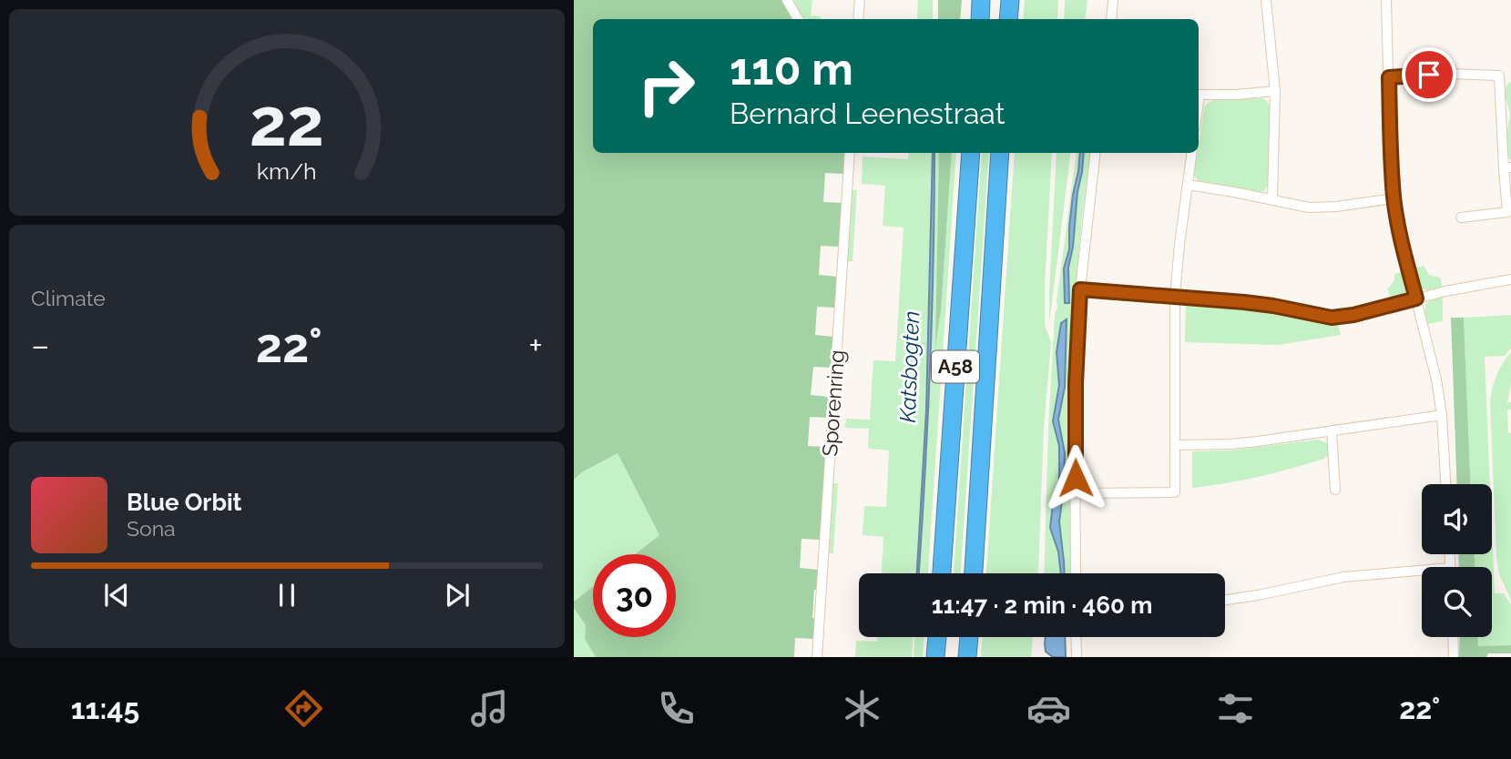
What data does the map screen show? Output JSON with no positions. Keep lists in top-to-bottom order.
{
  "streets": {
    "highway": ["A58"],
    "street": ["Sporenring"]
  },
  "water": ["Katsbogten"],
  "page": {
    "turn": ["110 m", "Bernard Leenestraat"],
    "tile": "Climate",
    "heat": ["−", "22°", "+"],
    "song": ["Blue Orbit", "Sona"],
    "limit": "30",
    "trip": "11:47 · 2 min · 460 m",
    "tabs": ["11:45", "22°"],
    "gauge": ["22", "km/h"]
  }
}
